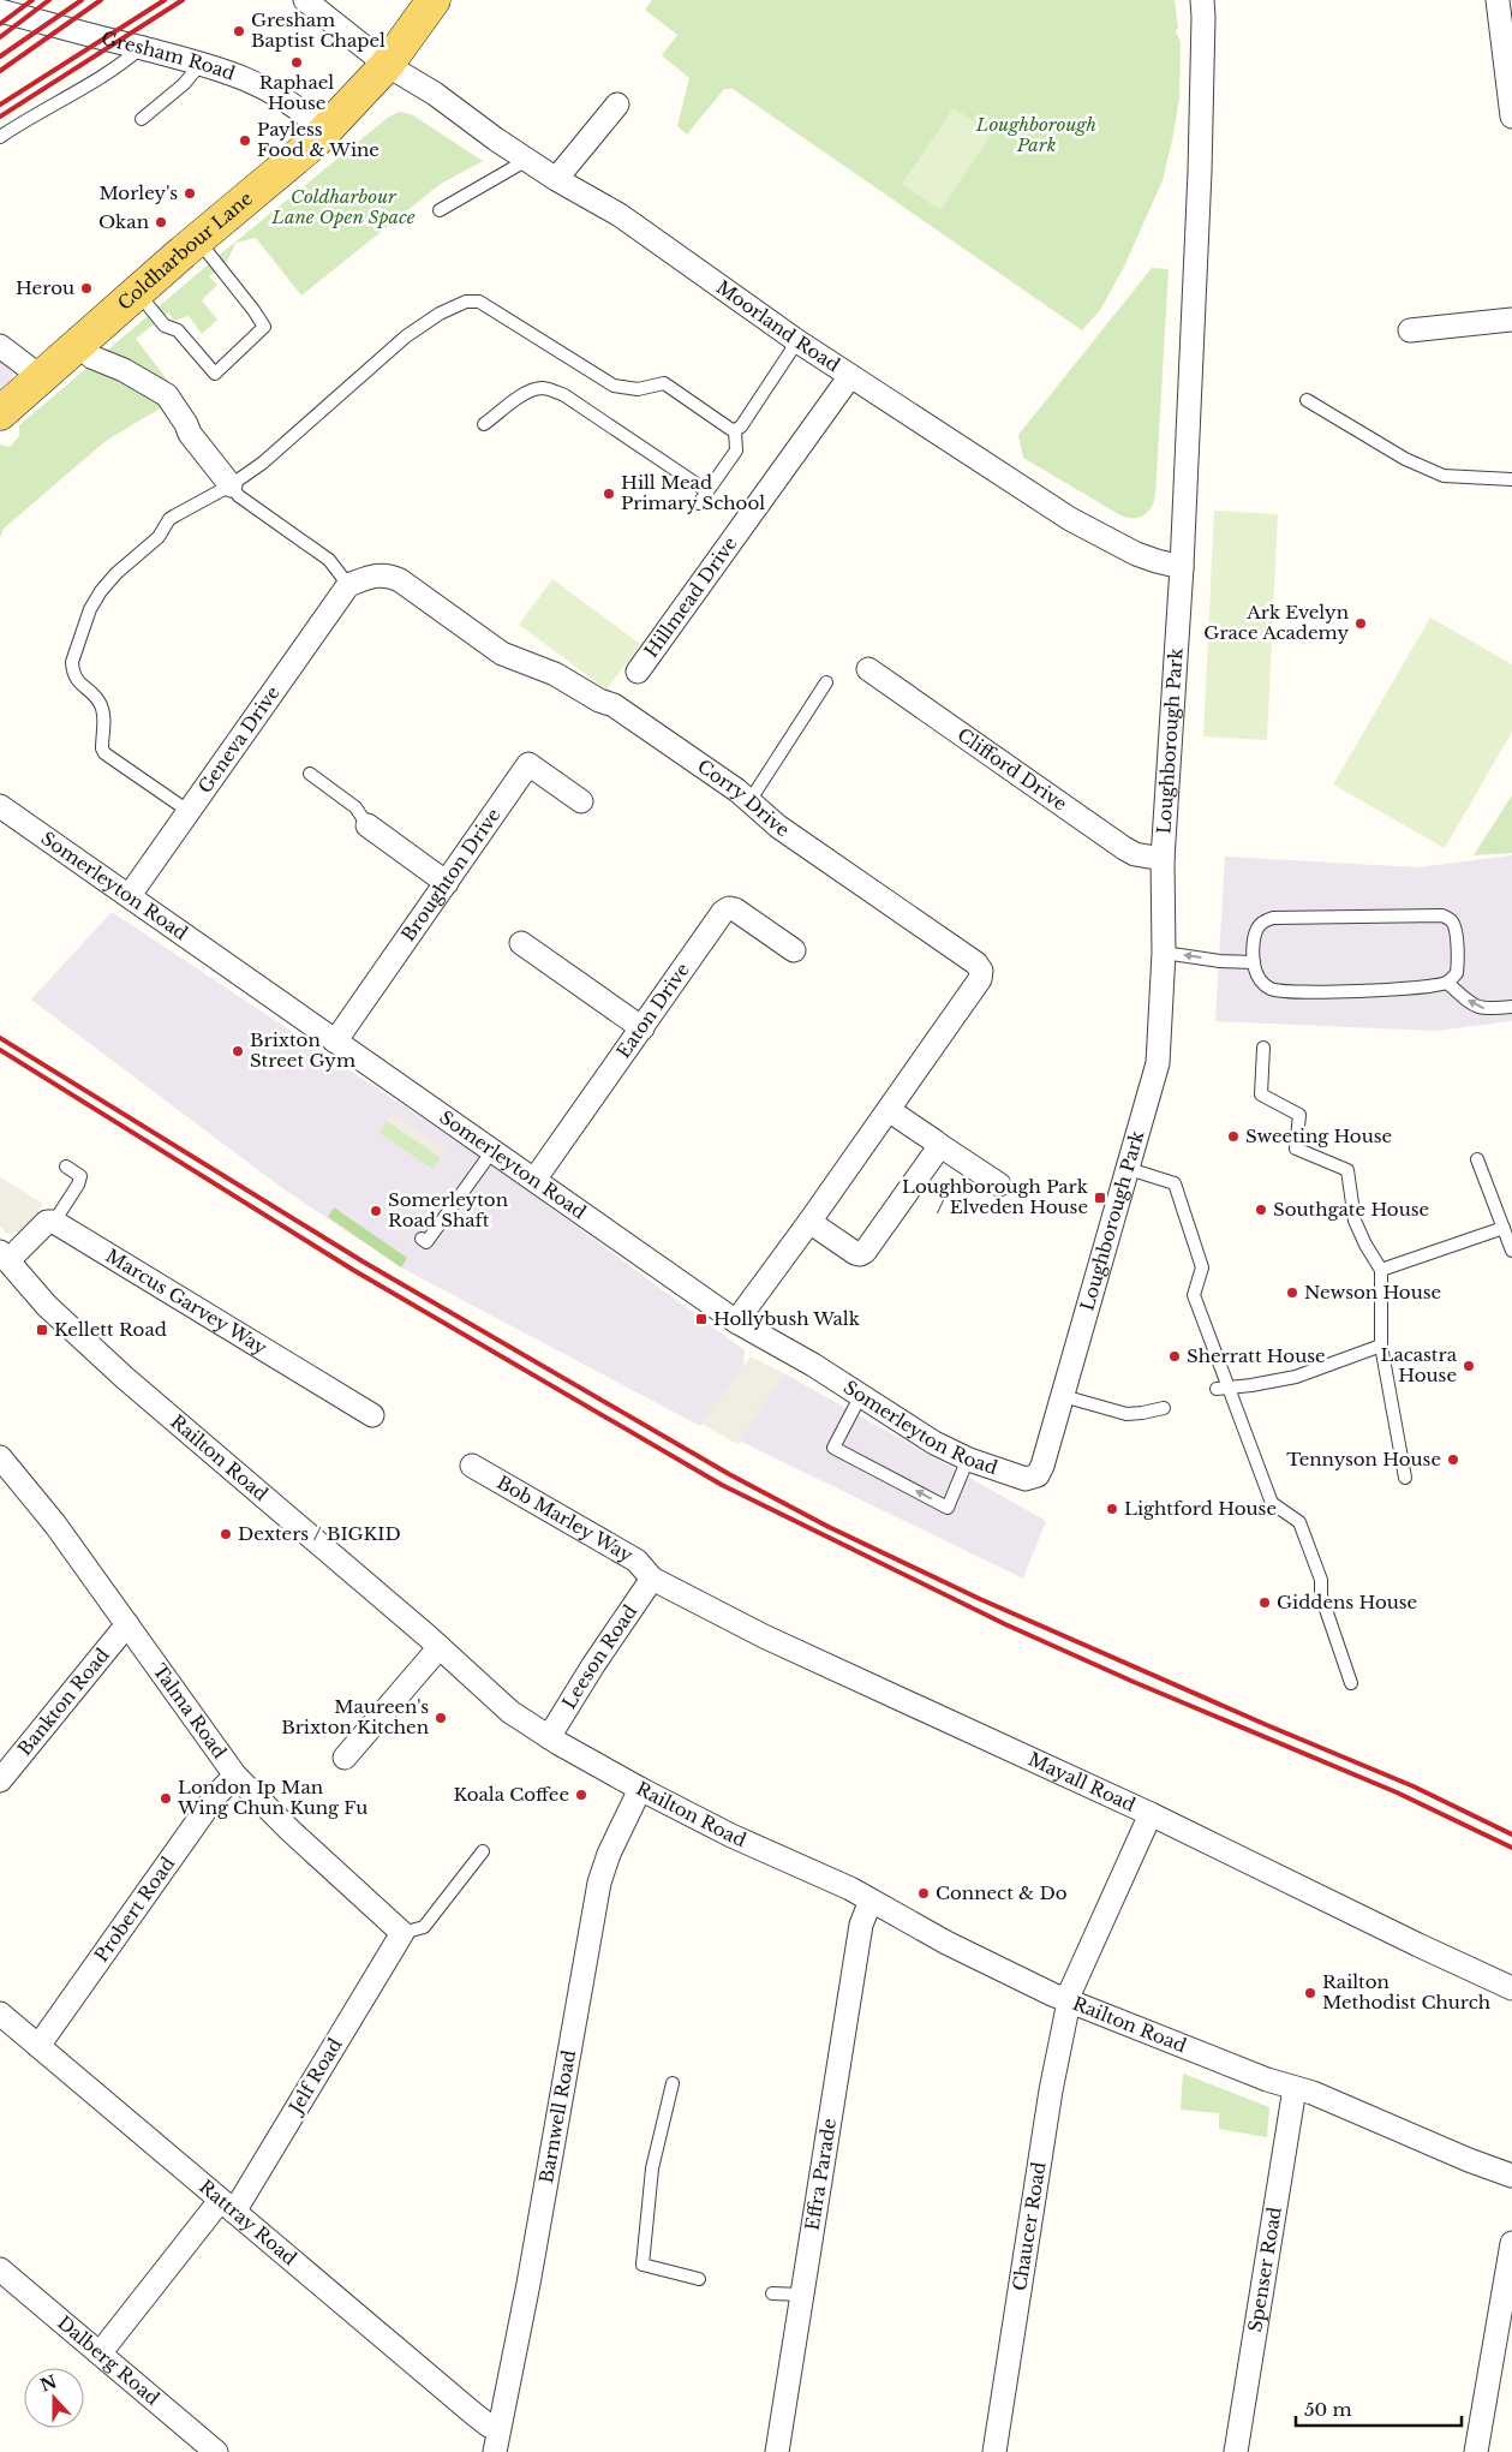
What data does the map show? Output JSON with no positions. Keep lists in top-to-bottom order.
{
  "streets": {
    "main road": ["Coldharbour Lane"],
    "street": [
      "Gresham Road",
      "Moorland Road",
      "Hillmead Drive",
      "Geneva Drive",
      "Loughborough Park",
      "Clifford Drive",
      "Corry Drive",
      "Broughton Drive",
      "Somerleyton Road",
      "Eaton Drive",
      "Marcus Garvey Way",
      "Railton Road",
      "Bob Marley Way",
      "Leeson Road",
      "Bankton Road",
      "Talma Road",
      "Mayall Road",
      "Probert Road",
      "Jelf Road",
      "Barnwell Road",
      "Effra Parade",
      "Rattray Road",
      "Chaucer Road",
      "Spenser Road",
      "Dalberg Road"
    ]
  },
  "crossings": [
    ["Gresham Road", "Coldharbour Lane"],
    ["Coldharbour Lane", "Moorland Road"],
    ["Moorland Road", "Hillmead Drive"],
    ["Moorland Road", "Loughborough Park"],
    ["Geneva Drive", "Corry Drive"],
    ["Geneva Drive", "Somerleyton Road"],
    ["Loughborough Park", "Clifford Drive"],
    ["Loughborough Park", "Somerleyton Road"],
    ["Corry Drive", "Somerleyton Road"],
    ["Broughton Drive", "Somerleyton Road"],
    ["Somerleyton Road", "Eaton Drive"],
    ["Railton Road", "Leeson Road"],
    ["Railton Road", "Barnwell Road"],
    ["Railton Road", "Effra Parade"],
    ["Railton Road", "Chaucer Road"],
    ["Railton Road", "Spenser Road"],
    ["Bob Marley Way", "Leeson Road"],
    ["Bob Marley Way", "Mayall Road"],
    ["Leeson Road", "Mayall Road"],
    ["Bankton Road", "Talma Road"],
    ["Talma Road", "Probert Road"],
    ["Talma Road", "Jelf Road"],
    ["Mayall Road", "Chaucer Road"],
    ["Probert Road", "Rattray Road"],
    ["Jelf Road", "Rattray Road"],
    ["Jelf Road", "Dalberg Road"],
    ["Barnwell Road", "Rattray Road"]
  ],
  "parks": ["Loughborough Park", "Coldharbour Lane Open Space"],
  "places": {
    "other": [
      "Gresham Baptist Chapel",
      "Raphael House",
      "Payless Food & Wine",
      "Morley's",
      "Okan",
      "Herou",
      "Hill Mead Primary School",
      "Ark Evelyn Grace Academy",
      "Brixton Street Gym",
      "Sweeting House",
      "Southgate House",
      "Somerleyton Road Shaft",
      "Newson House",
      "Sherratt House",
      "Lacastra House",
      "Tennyson House",
      "Lightford House",
      "Dexters / BIGKID",
      "Giddens House",
      "Maureen's Brixton Kitchen",
      "Koala Coffee",
      "London Ip Man Wing Chun Kung Fu",
      "Connect & Do",
      "Railton Methodist Church"
    ],
    "transit": ["Loughborough Park / Elveden House", "Hollybush Walk", "Kellett Road"]
  },
  "scale_bar": "50 m",
  "north": "top"
}
